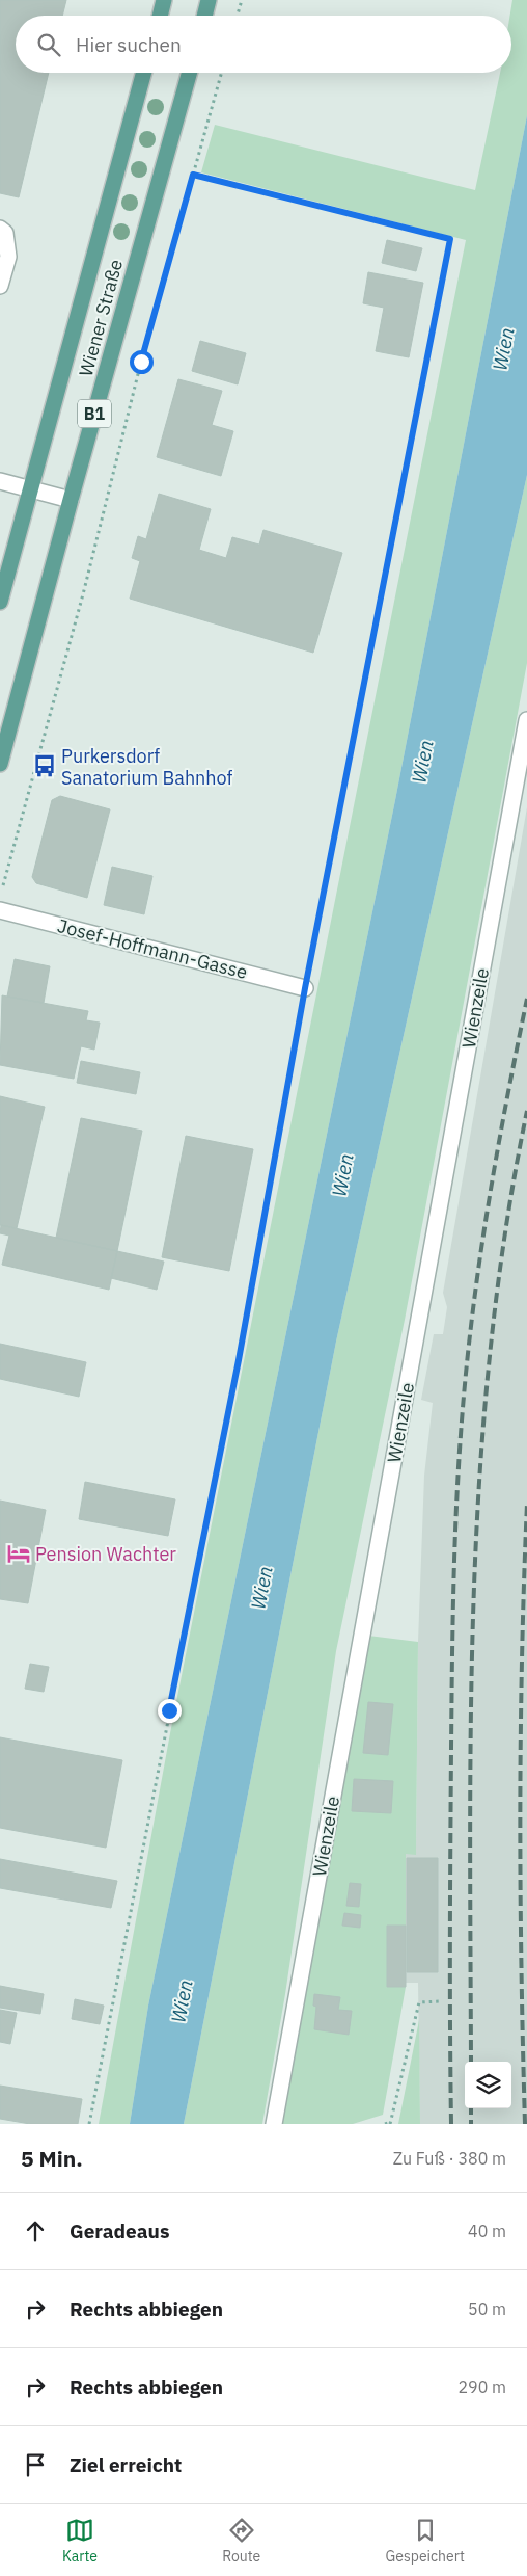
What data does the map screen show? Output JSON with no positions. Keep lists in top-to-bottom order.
{
  "streets": {
    "main road": ["Wiener Straße", "B1"],
    "street": ["Josef-Hoffmann-Gasse", "Wienzeile"]
  },
  "water": ["Wien"],
  "places": {
    "bus stop": ["Purkersdorf Sanatorium Bahnhof"],
    "hotel": ["Pension Wachter"]
  },
  "page": {
    "search": "Hier suchen",
    "heading": ["5 Min.", "Zu Fuß · 380 m"],
    "list": [
      ["Geradeaus", "40 m"],
      ["Rechts abbiegen", "50 m"],
      ["Rechts abbiegen", "290 m"],
      "Ziel erreicht"
    ],
    "nav": ["Karte", "Route", "Gespeichert"]
  }
}
